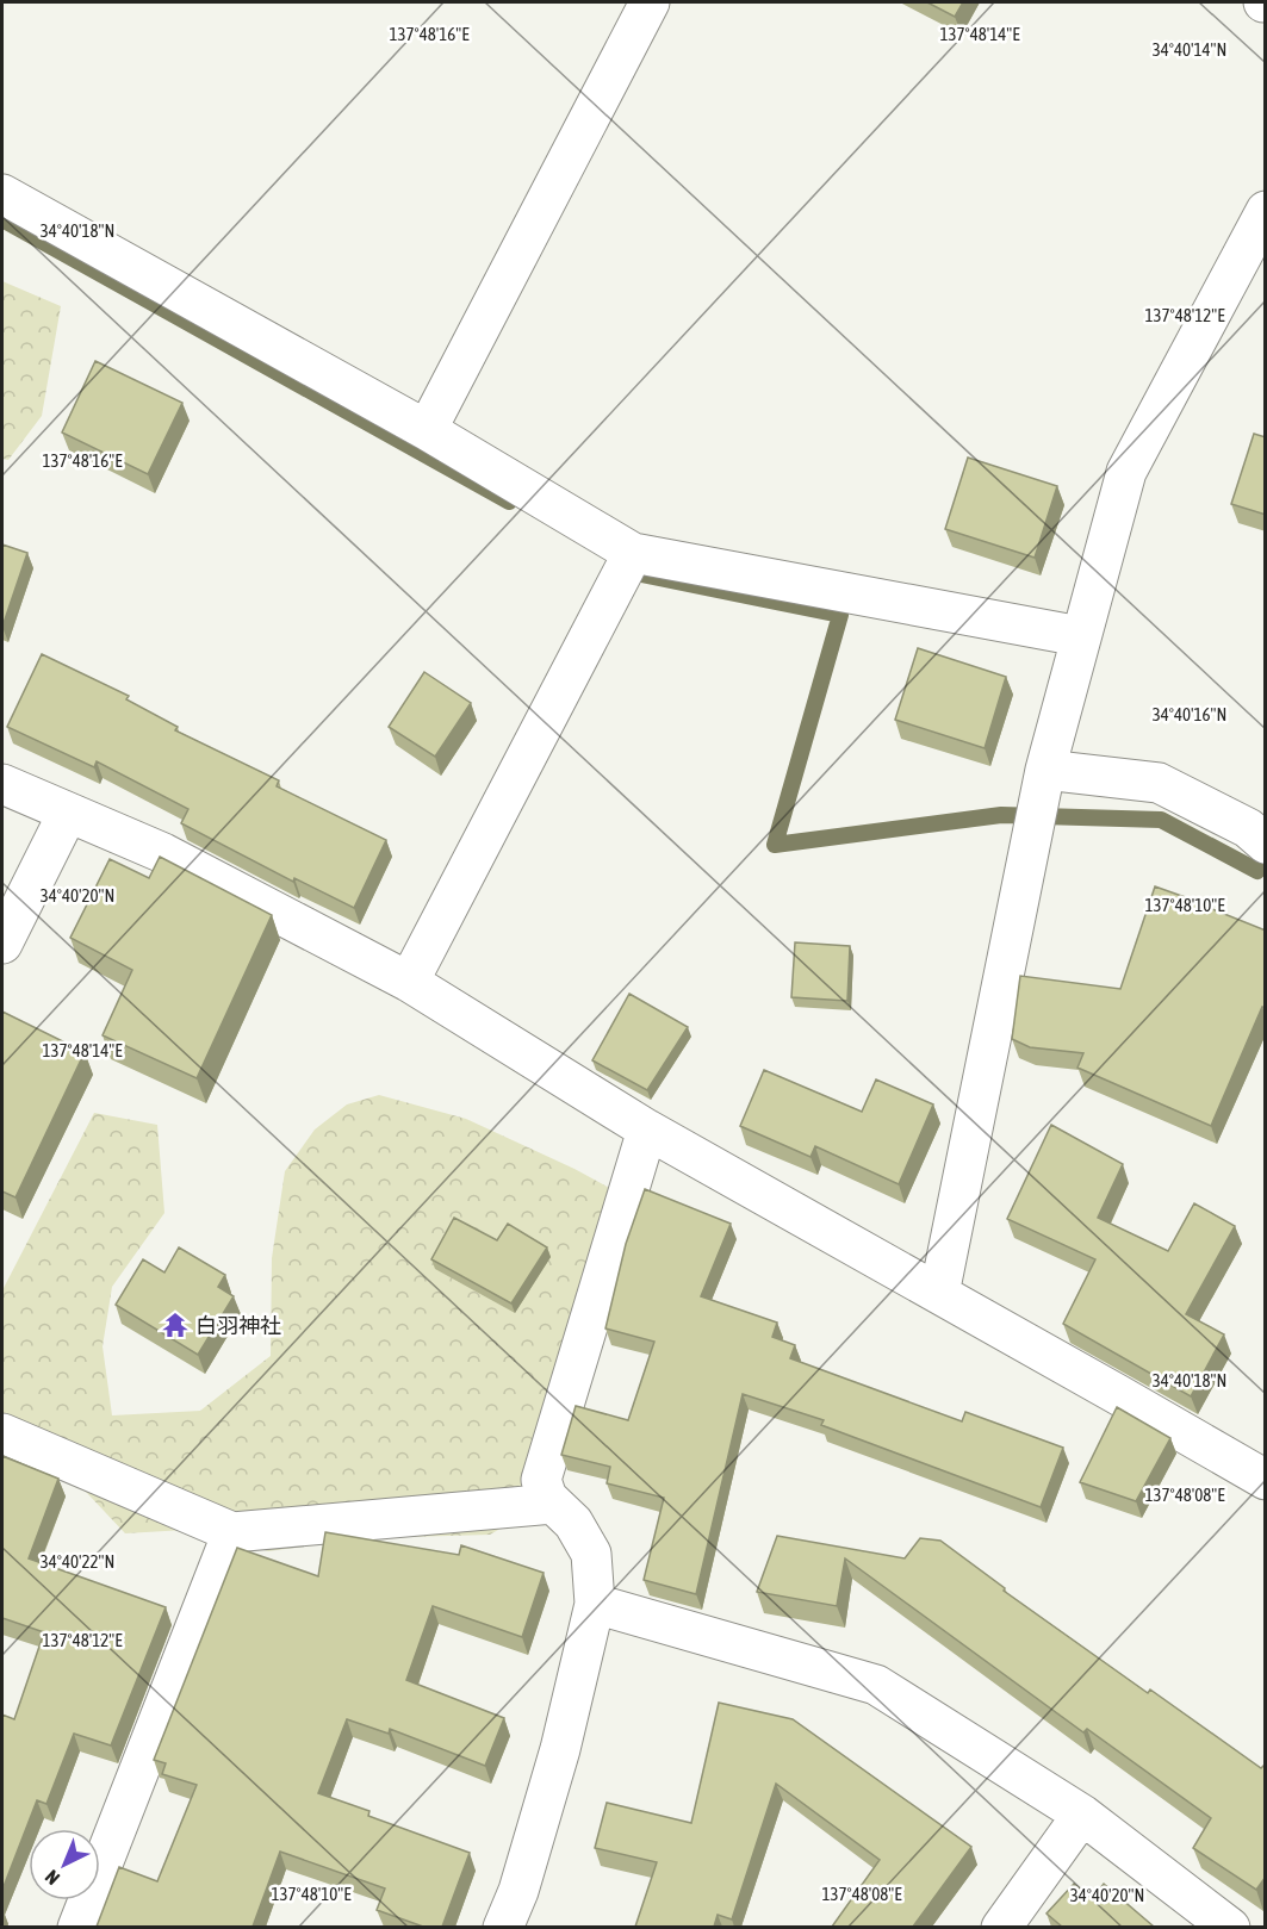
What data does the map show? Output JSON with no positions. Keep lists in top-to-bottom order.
{
  "places": {
    "temple": ["白羽神社"]
  },
  "north": "bottom left",
  "coordinates": [
    "137°48'16\"E",
    "137°48'14\"E",
    "34°40'14\"N",
    "34°40'18\"N",
    "137°48'12\"E",
    "34°40'16\"N",
    "34°40'20\"N",
    "137°48'10\"E",
    "137°48'08\"E",
    "34°40'22\"N"
  ]
}
